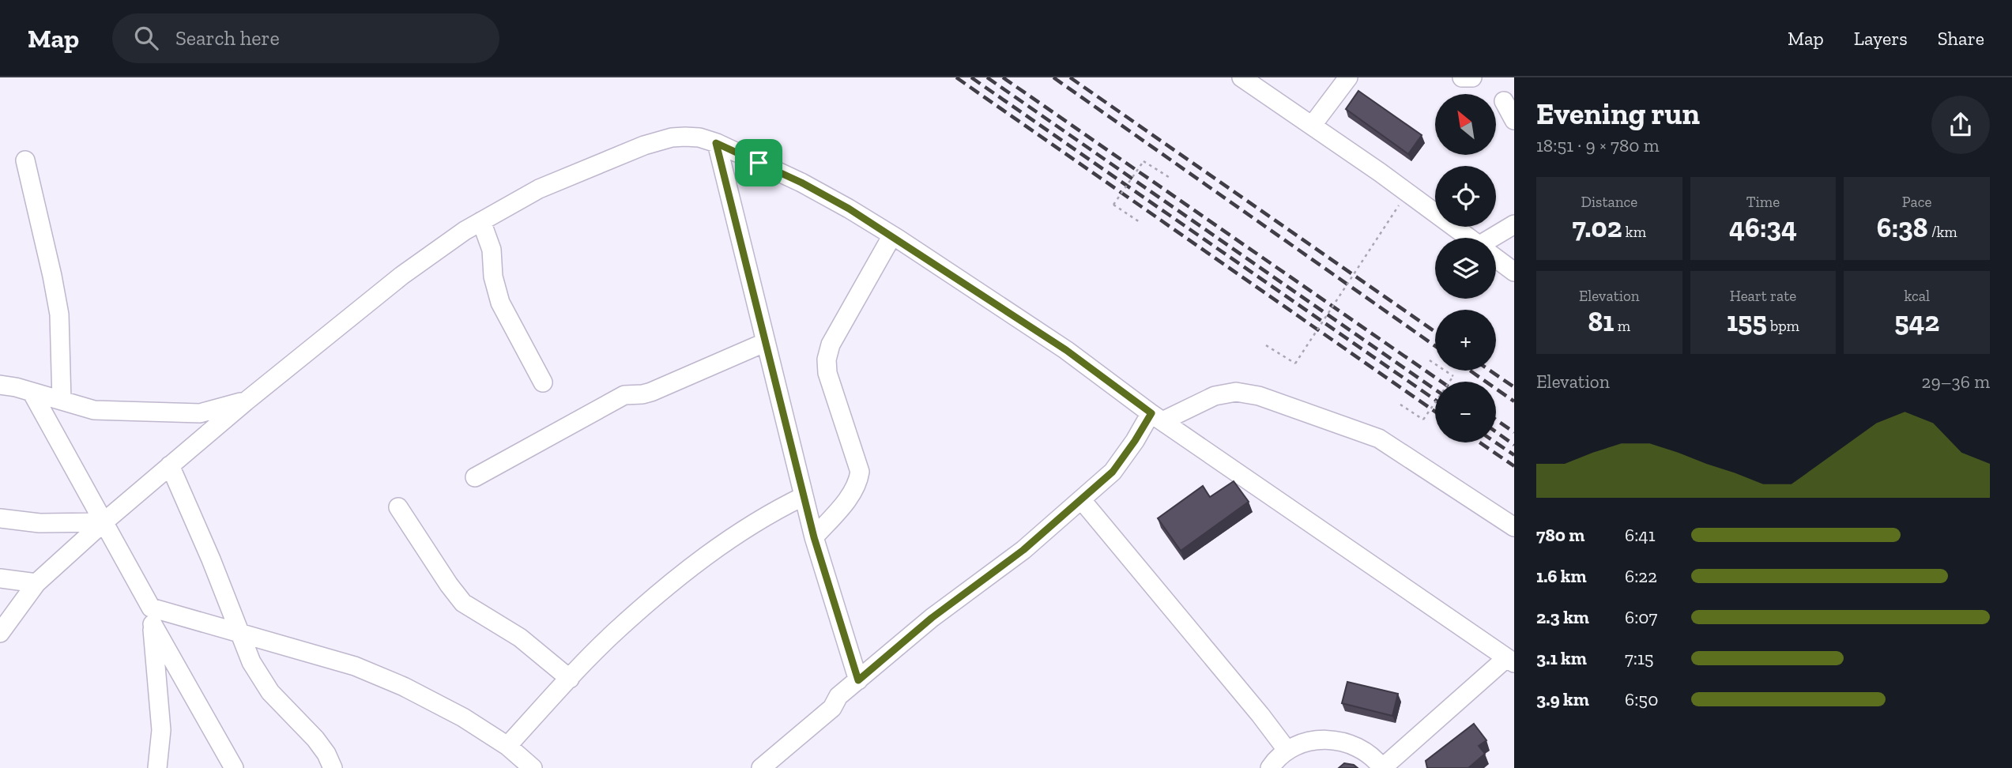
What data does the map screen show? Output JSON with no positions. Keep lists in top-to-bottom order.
{
  "north": "top left",
  "page": {
    "header": "Map",
    "search": "Search here",
    "nav": ["Map", "Layers", "Share"],
    "heading": ["Evening run", "18:51 · 9 × 780 m"],
    "map_buttons": ["+", "−"],
    "stats": [
      ["Distance", "7.02 km"],
      ["Time", "46:34"],
      ["Pace", "6:38 /km"],
      ["Elevation", "81 m"],
      ["Heart rate", "155 bpm"],
      ["kcal", "542"]
    ],
    "chart": ["Elevation", "29–36 m"],
    "list": [
      {
        "name": "780 m",
        "note": "6:41"
      },
      {
        "name": "1.6 km",
        "note": "6:22"
      },
      {
        "name": "2.3 km",
        "note": "6:07"
      },
      {
        "name": "3.1 km",
        "note": "7:15"
      },
      {
        "name": "3.9 km",
        "note": "6:50"
      }
    ]
  }
}
